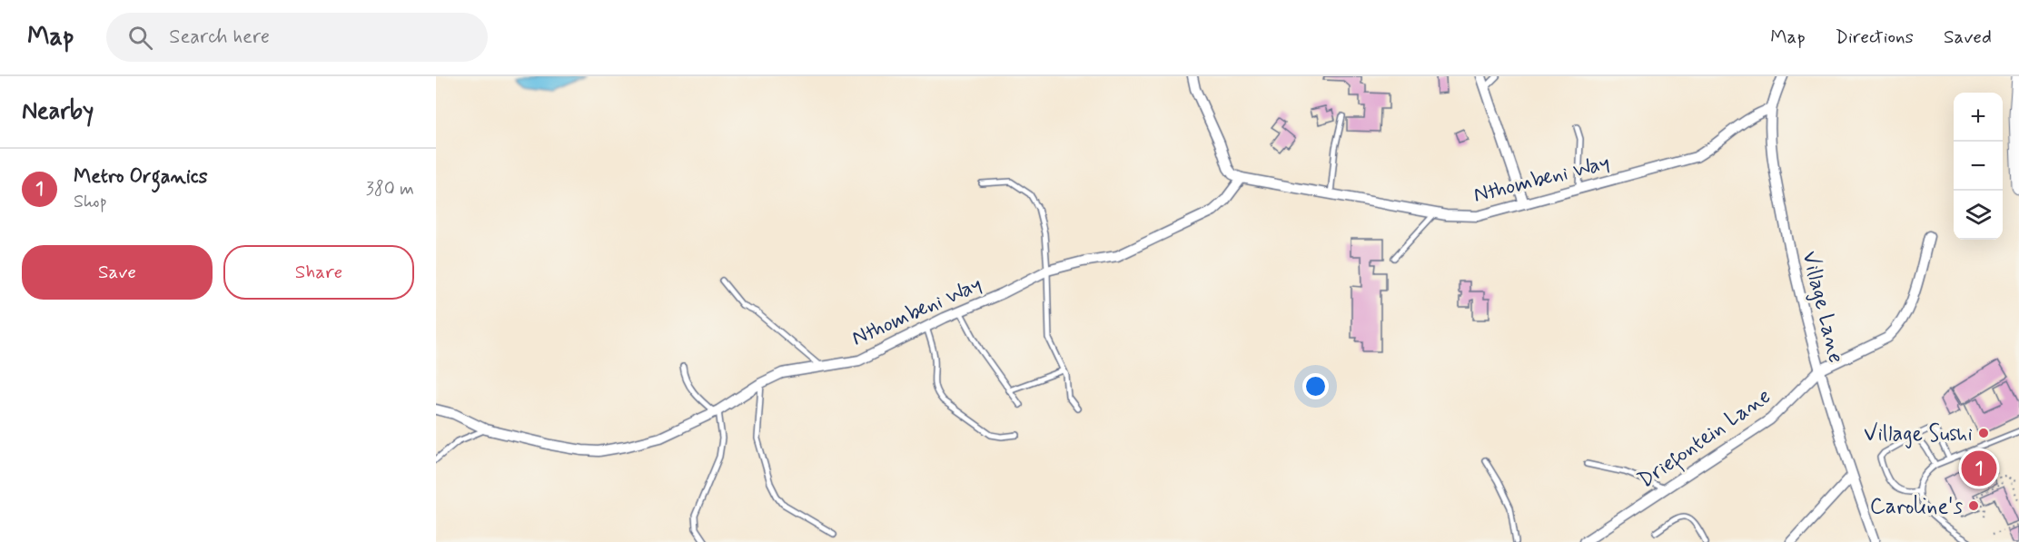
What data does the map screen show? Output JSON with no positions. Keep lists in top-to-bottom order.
{
  "streets": {
    "street": ["Nthombeni Way", "Village Lane", "Driefontein Lane"]
  },
  "crossings": [
    ["Nthombeni Way", "Village Lane"],
    ["Village Lane", "Driefontein Lane"]
  ],
  "places": ["Village Sushi", "Caroline's"],
  "page": {
    "header": "Map",
    "search": "Search here",
    "nav": ["Map", "Directions", "Saved"],
    "heading": "Nearby",
    "map_buttons": ["+", "−"],
    "list": [
      {
        "mark": "1",
        "name": "Metro Organics",
        "note": "Shop",
        "value": "380 m"
      }
    ],
    "buttons": ["Save", "Share"],
    "pins": "1"
  }
}
